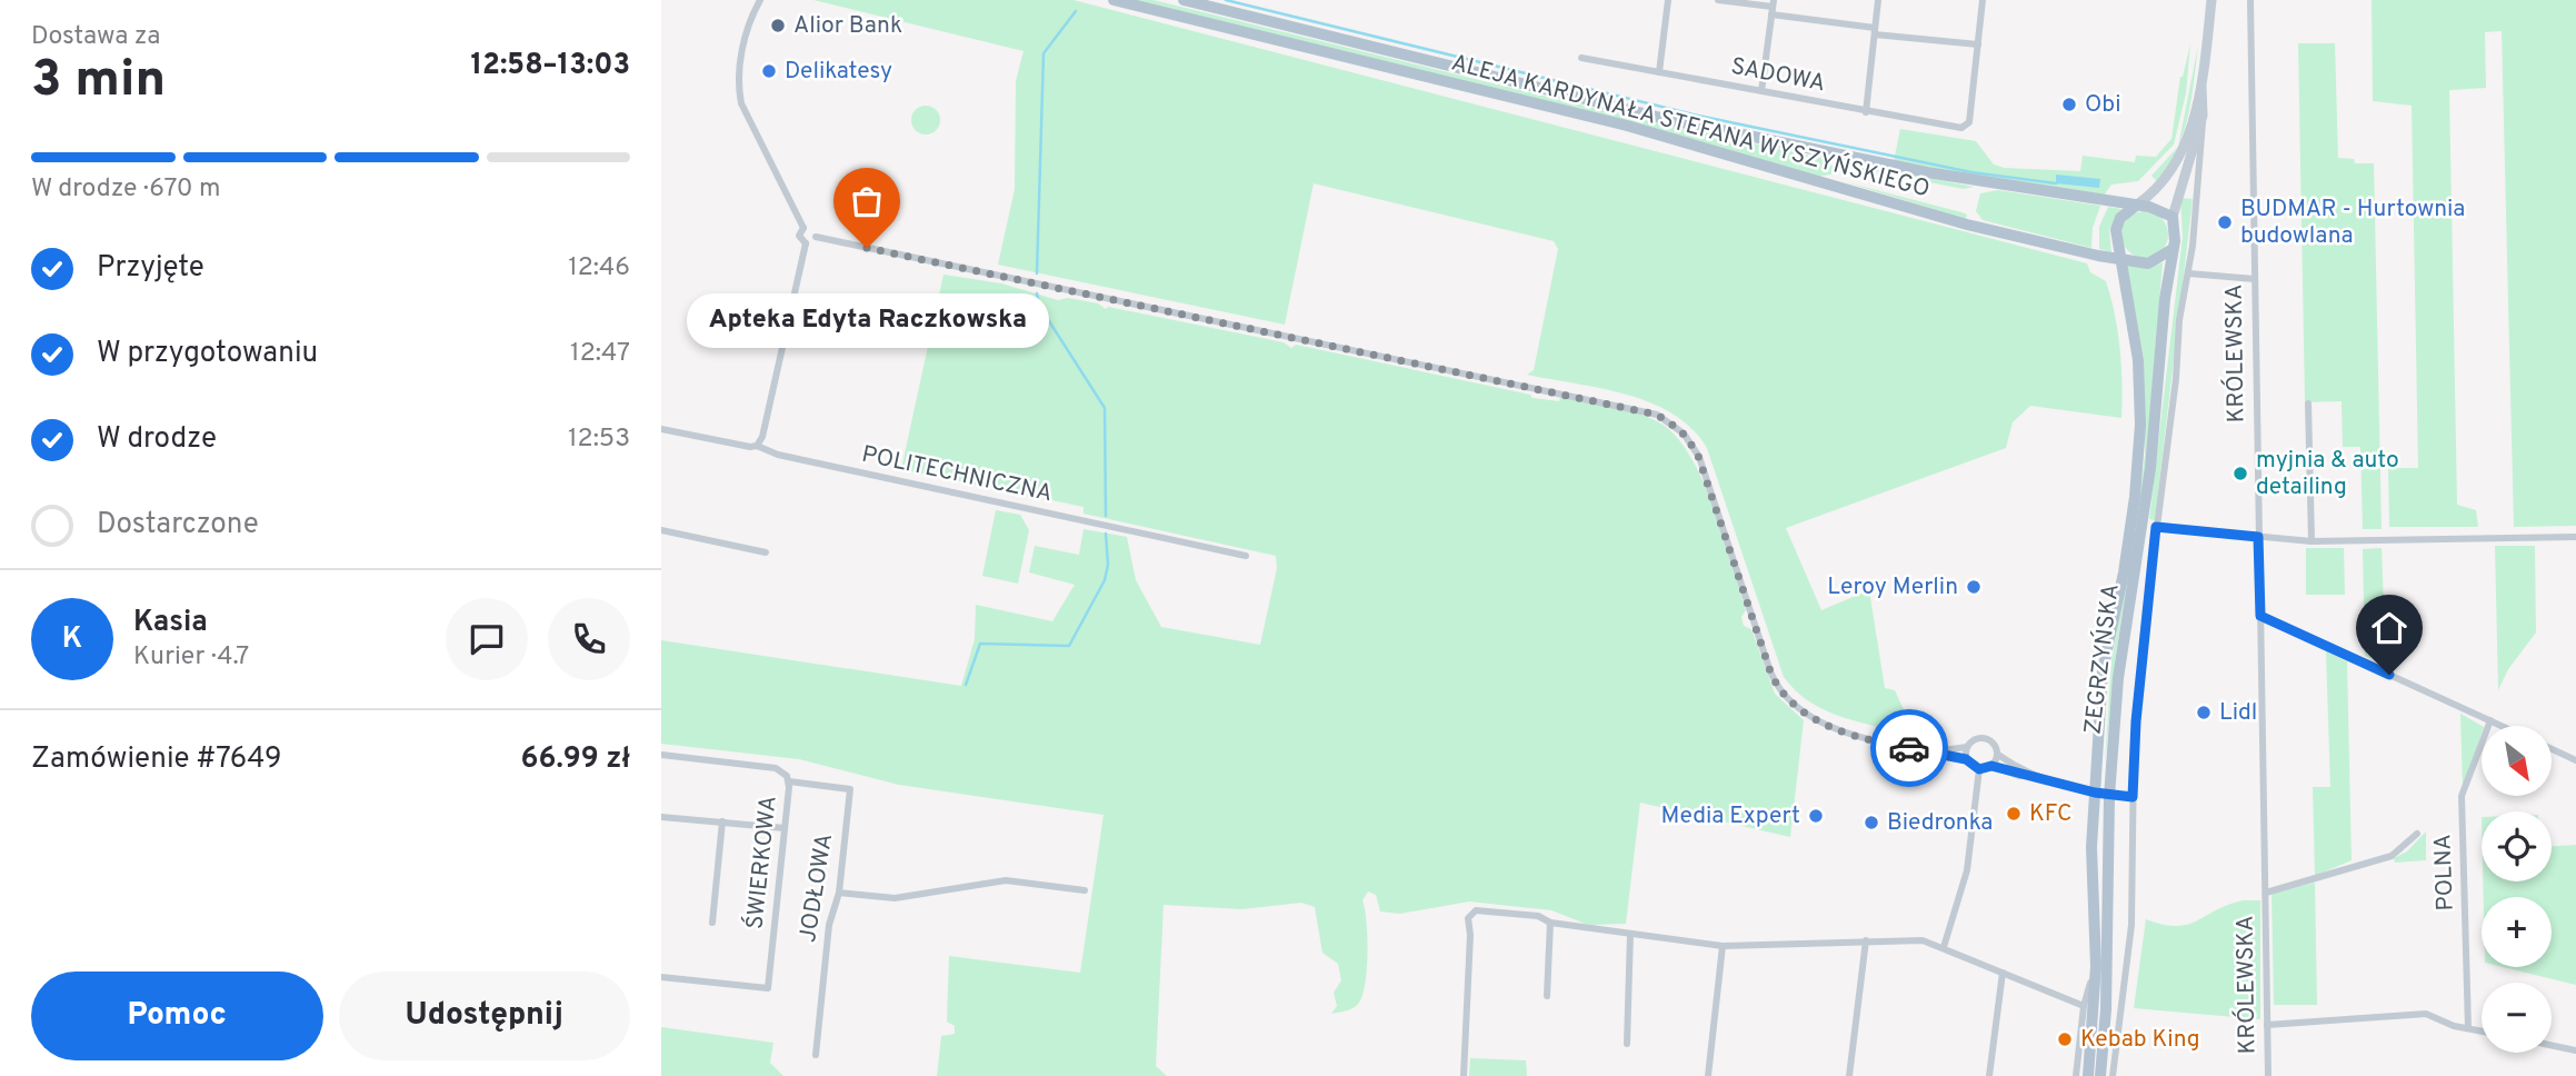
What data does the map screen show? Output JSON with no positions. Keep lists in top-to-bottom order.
{
  "streets": {
    "main road": ["ALEJA KARDYNAŁA STEFANA WYSZYŃSKIEGO", "ZEGRZYŃSKA"],
    "street": [
      "SADOWA",
      "KRÓLEWSKA",
      "POLITECHNICZNA",
      "ŚWIERKOWA",
      "POLNA",
      "JODŁOWA"
    ]
  },
  "crossings": [
    ["ALEJA KARDYNAŁA STEFANA WYSZYŃSKIEGO", "ZEGRZYŃSKA"],
    ["ŚWIERKOWA", "JODŁOWA"]
  ],
  "places": [
    "Alior Bank",
    "Delikatesy",
    "Obi",
    "BUDMAR - Hurtownia budowlana",
    "Apteka Edyta Raczkowska",
    "myjnia & auto detailing",
    "Leroy Merlin",
    "Lidl",
    "KFC",
    "Media Expert",
    "Biedronka",
    "Kebab King"
  ],
  "north": "bottom right",
  "page": {
    "heading": ["3 min", "Dostawa za", "12:58–13:03"],
    "panel": [
      "Kasia",
      "Kurier · 4.7",
      "Zamówienie #7649",
      "66.99 zł"
    ],
    "bar": "W drodze · 670 m",
    "list": [
      ["Przyjęte", "12:46"],
      ["W przygotowaniu", "12:47"],
      ["W drodze", "12:53"],
      "Dostarczone"
    ],
    "bubble": "Apteka Edyta Raczkowska",
    "round": "K",
    "map_buttons": ["+", "−"],
    "buttons": ["Pomoc", "Udostępnij"]
  }
}
